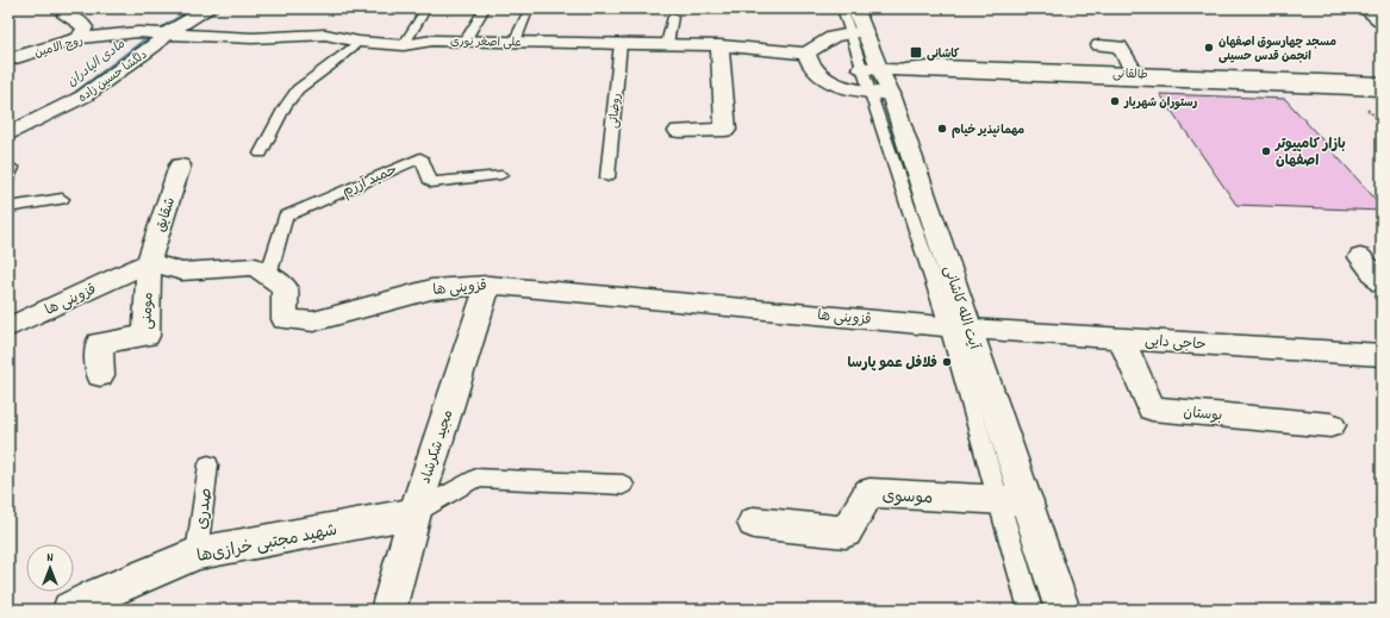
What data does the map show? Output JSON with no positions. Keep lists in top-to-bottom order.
{
  "streets": {
    "street": [
      "علی اصغر نوری",
      "روح الامین",
      "طالقانی",
      "دلگشا حسین زاده",
      "شقایق",
      "قزوینی ها",
      "آیت الله کاشانی",
      "مومنی",
      "حاجی دایی",
      "بوستان",
      "مجید شکرشاد",
      "موسوی",
      "شهید مجتبی خرازی‌ها"
    ],
    "lane": ["روضاتی", "حمید آزرم", "صدری"]
  },
  "crossings": [
    ["علی اصغر نوری", "روح الامین"],
    ["علی اصغر نوری", "دلگشا حسین زاده"],
    ["علی اصغر نوری", "روضاتی"],
    ["روح الامین", "دلگشا حسین زاده"],
    ["طالقانی", "آیت الله کاشانی"],
    ["حمید آزرم", "قزوینی ها"],
    ["شقایق", "قزوینی ها"],
    ["شقایق", "مومنی"],
    ["قزوینی ها", "آیت الله کاشانی"],
    ["قزوینی ها", "مومنی"],
    ["قزوینی ها", "حاجی دایی"],
    ["قزوینی ها", "مجید شکرشاد"],
    ["آیت الله کاشانی", "حاجی دایی"],
    ["آیت الله کاشانی", "موسوی"],
    ["حاجی دایی", "بوستان"],
    ["مجید شکرشاد", "شهید مجتبی خرازی‌ها"],
    ["صدری", "شهید مجتبی خرازی‌ها"]
  ],
  "water": ["مادی الیادران"],
  "places": {
    "other": [
      "مسجد چهارسوق اصفهان انجمن قدس حسینی",
      "رستوران شهریار",
      "مهمانپذیر خیام",
      "بازار کامپیوتر اصفهان",
      "فلافل عمو پارسا"
    ],
    "transit": ["کاشانی"]
  },
  "north": "top"
}
